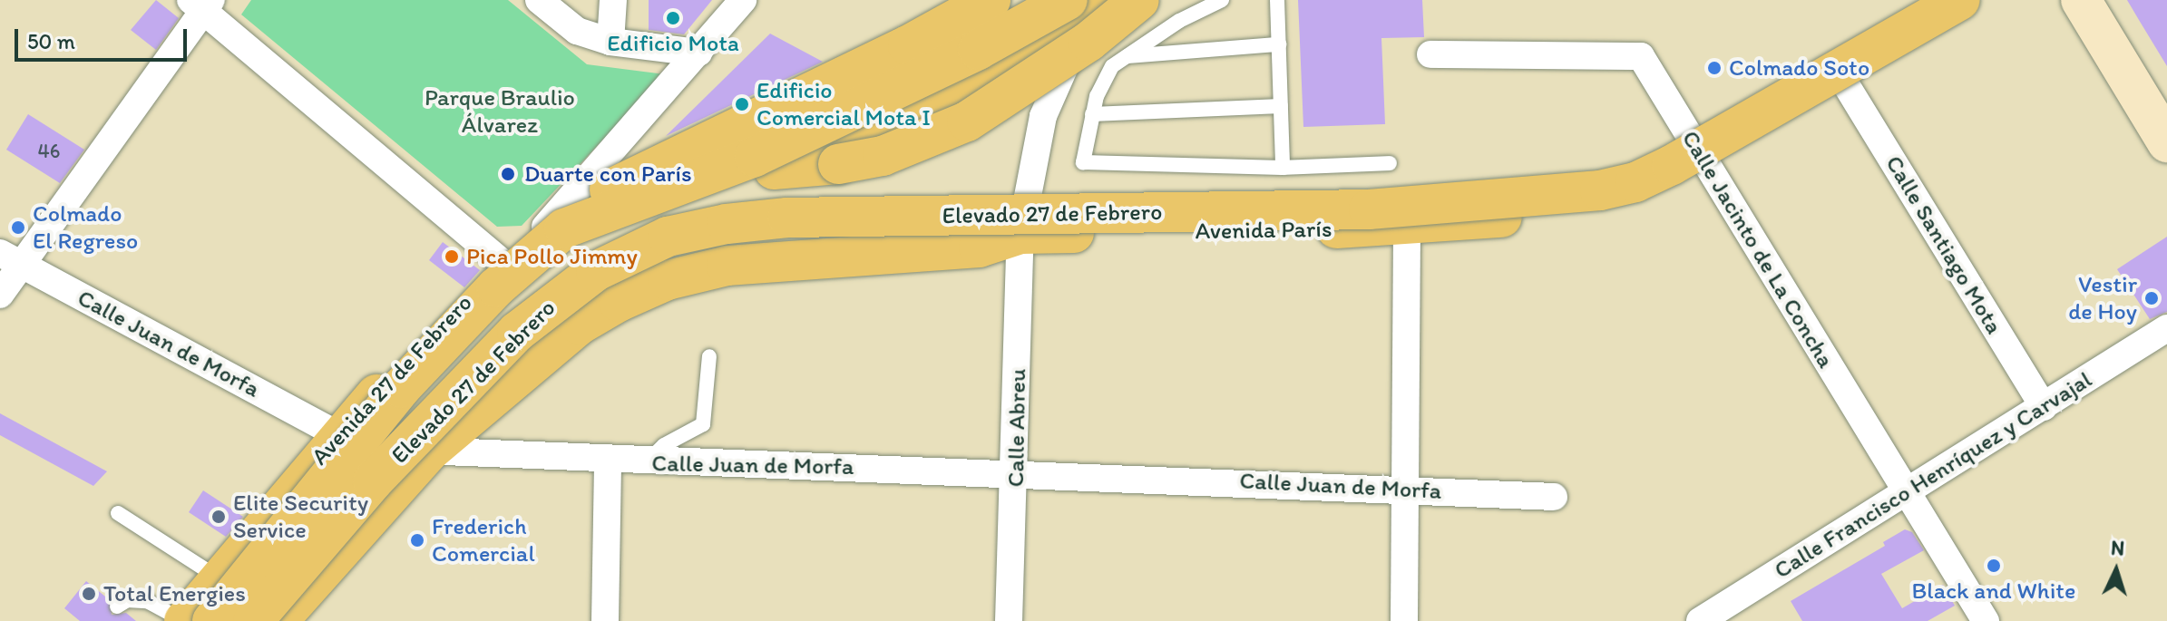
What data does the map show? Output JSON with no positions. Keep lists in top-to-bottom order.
{
  "streets": {
    "main road": ["Elevado 27 de Febrero", "Avenida París", "Avenida 27 de Febrero"],
    "street": [
      "Calle Santiago Mota",
      "Calle Jacinto de La Concha",
      "Calle Juan de Morfa",
      "Calle Abreu",
      "Calle Francisco Henríquez y Carvajal"
    ]
  },
  "crossings": [
    ["Elevado 27 de Febrero", "Avenida 27 de Febrero"],
    ["Elevado 27 de Febrero", "Calle Abreu"],
    ["Avenida París", "Calle Santiago Mota"],
    ["Avenida París", "Calle Jacinto de La Concha"],
    ["Avenida París", "Calle Juan de Morfa"],
    ["Avenida París", "Calle Abreu"],
    ["Calle Santiago Mota", "Calle Francisco Henríquez y Carvajal"],
    ["Calle Jacinto de La Concha", "Calle Francisco Henríquez y Carvajal"],
    ["Calle Juan de Morfa", "Avenida 27 de Febrero"],
    ["Calle Juan de Morfa", "Calle Abreu"],
    ["Avenida 27 de Febrero", "Calle Abreu"]
  ],
  "parks": ["Parque Braulio Álvarez"],
  "places": [
    "Edificio Mota",
    "Colmado Soto",
    "Edificio Comercial Mota I",
    "Duarte con París",
    "Colmado El Regreso",
    "Pica Pollo Jimmy",
    "Vestir de Hoy",
    "Elite Security Service",
    "Frederich Comercial",
    "Black and White",
    "Total Energies"
  ],
  "house_numbers": ["46"],
  "scale_bar": "50 m",
  "north": "top"
}
